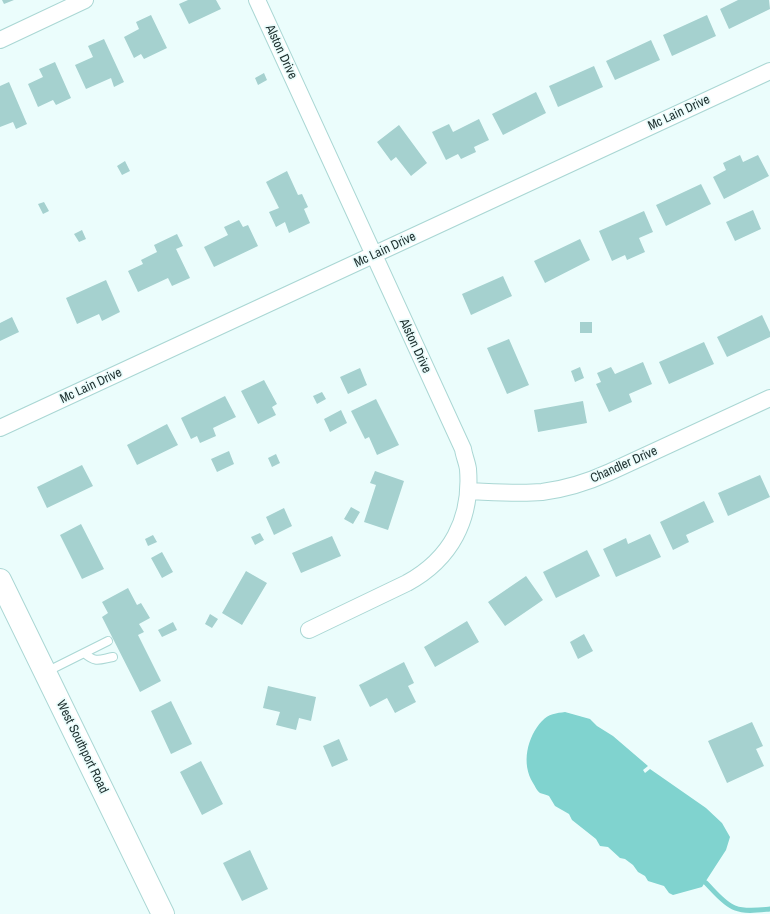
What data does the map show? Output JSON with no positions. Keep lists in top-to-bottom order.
{
  "streets": {
    "main road": ["West Southport Road"],
    "street": ["Alston Drive", "Mc Lain Drive", "Chandler Drive"]
  },
  "crossings": [
    ["Alston Drive", "Mc Lain Drive"],
    ["Alston Drive", "Chandler Drive"]
  ]
}
